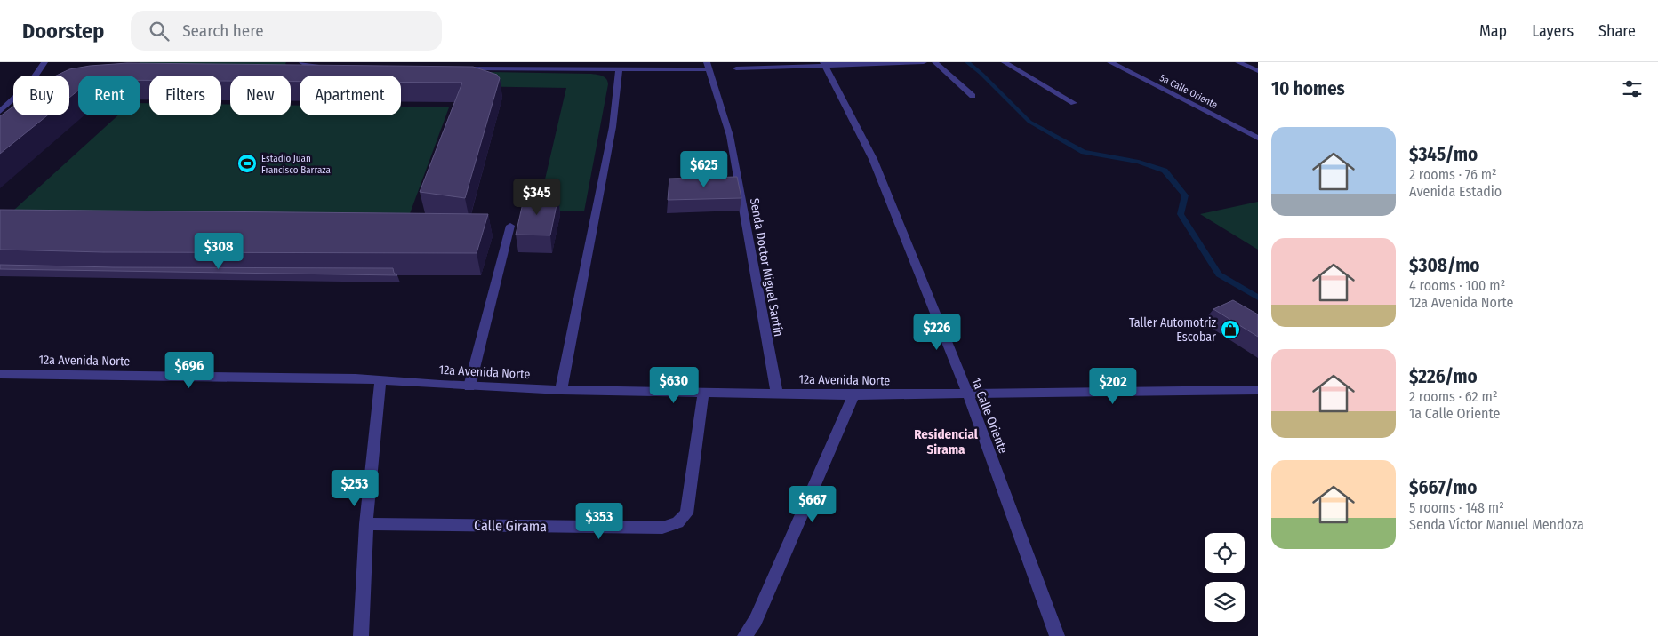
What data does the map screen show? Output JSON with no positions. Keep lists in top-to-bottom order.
{
  "streets": {
    "street": [
      "5a Calle Oriente",
      "Senda Doctor Miguel Santín",
      "12a Avenida Norte",
      "1a Calle Oriente",
      "Calle Girama"
    ]
  },
  "crossings": [
    ["Senda Doctor Miguel Santín", "12a Avenida Norte"],
    ["12a Avenida Norte", "1a Calle Oriente"],
    ["12a Avenida Norte", "Calle Girama"]
  ],
  "districts": ["Residencial Sirama"],
  "places": {
    "sports": ["Estadio Juan Francisco Barraza"],
    "shop": ["Taller Automotriz Escobar"]
  },
  "page": {
    "header": "Doorstep",
    "search": "Search here",
    "nav": ["Map", "Layers", "Share"],
    "heading": "10 homes",
    "chip": [
      "Buy",
      "Rent",
      "Filters",
      "New",
      "Apartment"
    ],
    "list": [
      {
        "name": "$345/mo",
        "note": "2 rooms · 76 m² · Avenida Estadio"
      },
      {
        "name": "$308/mo",
        "note": "4 rooms · 100 m² · 12a Avenida Norte"
      },
      {
        "name": "$226/mo",
        "note": "2 rooms · 62 m² · 1a Calle Oriente"
      },
      {
        "name": "$667/mo",
        "note": "5 rooms · 148 m² · Senda Víctor Manuel Mendoza"
      }
    ],
    "price": [
      "$625",
      "$345",
      "$308",
      "$226",
      "$696",
      "$630",
      "$202",
      "$253",
      "$667",
      "$353"
    ]
  }
}
